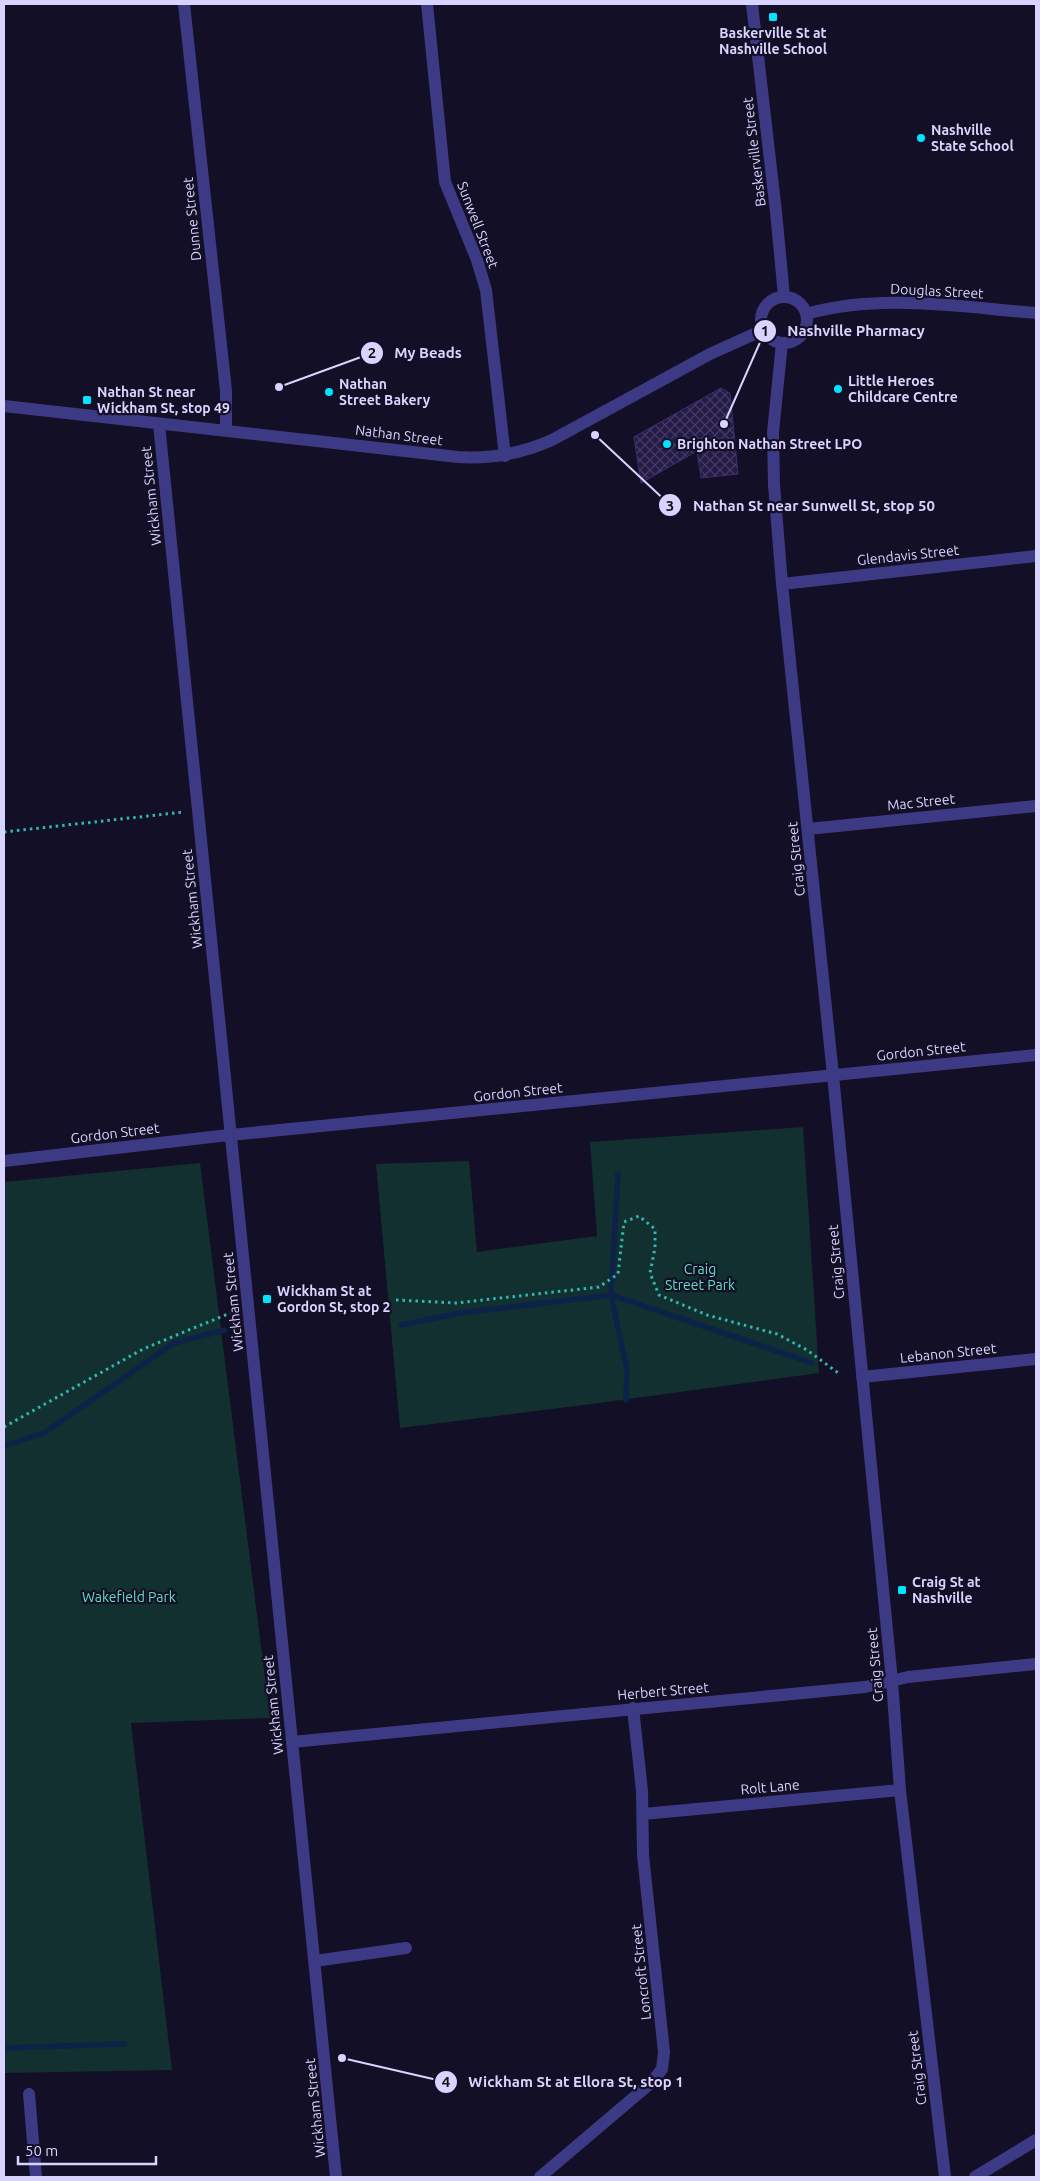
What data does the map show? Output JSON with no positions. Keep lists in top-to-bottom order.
{
  "streets": {
    "street": [
      "Baskerville Street",
      "Dunne Street",
      "Sunwell Street",
      "Douglas Street",
      "Nathan Street",
      "Wickham Street",
      "Glendavis Street",
      "Mac Street",
      "Craig Street",
      "Gordon Street",
      "Lebanon Street",
      "Herbert Street",
      "Rolt Lane",
      "Loncroft Street"
    ]
  },
  "crossings": [
    ["Baskerville Street", "Douglas Street"],
    ["Baskerville Street", "Nathan Street"],
    ["Baskerville Street", "Craig Street"],
    ["Dunne Street", "Nathan Street"],
    ["Sunwell Street", "Nathan Street"],
    ["Douglas Street", "Nathan Street"],
    ["Douglas Street", "Craig Street"],
    ["Nathan Street", "Wickham Street"],
    ["Nathan Street", "Craig Street"],
    ["Wickham Street", "Gordon Street"],
    ["Wickham Street", "Herbert Street"],
    ["Glendavis Street", "Craig Street"],
    ["Mac Street", "Craig Street"],
    ["Craig Street", "Gordon Street"],
    ["Craig Street", "Lebanon Street"],
    ["Craig Street", "Herbert Street"],
    ["Craig Street", "Rolt Lane"],
    ["Herbert Street", "Loncroft Street"],
    ["Rolt Lane", "Loncroft Street"]
  ],
  "parks": ["Craig Street Park", "Wakefield Park"],
  "places": {
    "transit": [
      "Baskerville St at Nashville School",
      "Nathan St near Wickham St, stop 49",
      "Wickham St at Gordon St, stop 2",
      "Craig St at Nashville"
    ],
    "other": [
      "Nashville State School",
      "My Beads",
      "Little Heroes Childcare Centre",
      "Nathan Street Bakery",
      "Nashville Pharmacy",
      "Nathan St near Sunwell St, stop 50",
      "Brighton Nathan Street LPO",
      "Wickham St at Ellora St, stop 1"
    ]
  },
  "scale_bar": "50 m"
}
